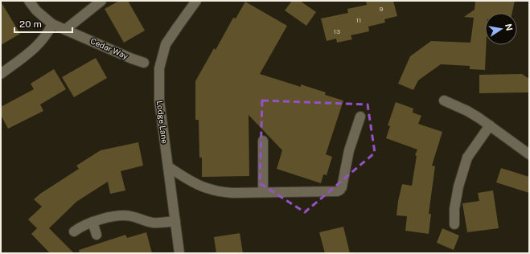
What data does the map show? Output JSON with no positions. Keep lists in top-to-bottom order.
{
  "streets": {
    "street": ["Cedar Way", "Lodge Lane"]
  },
  "house_numbers": ["9", "11", "13"],
  "scale_bar": "20 m",
  "north": "right"
}
